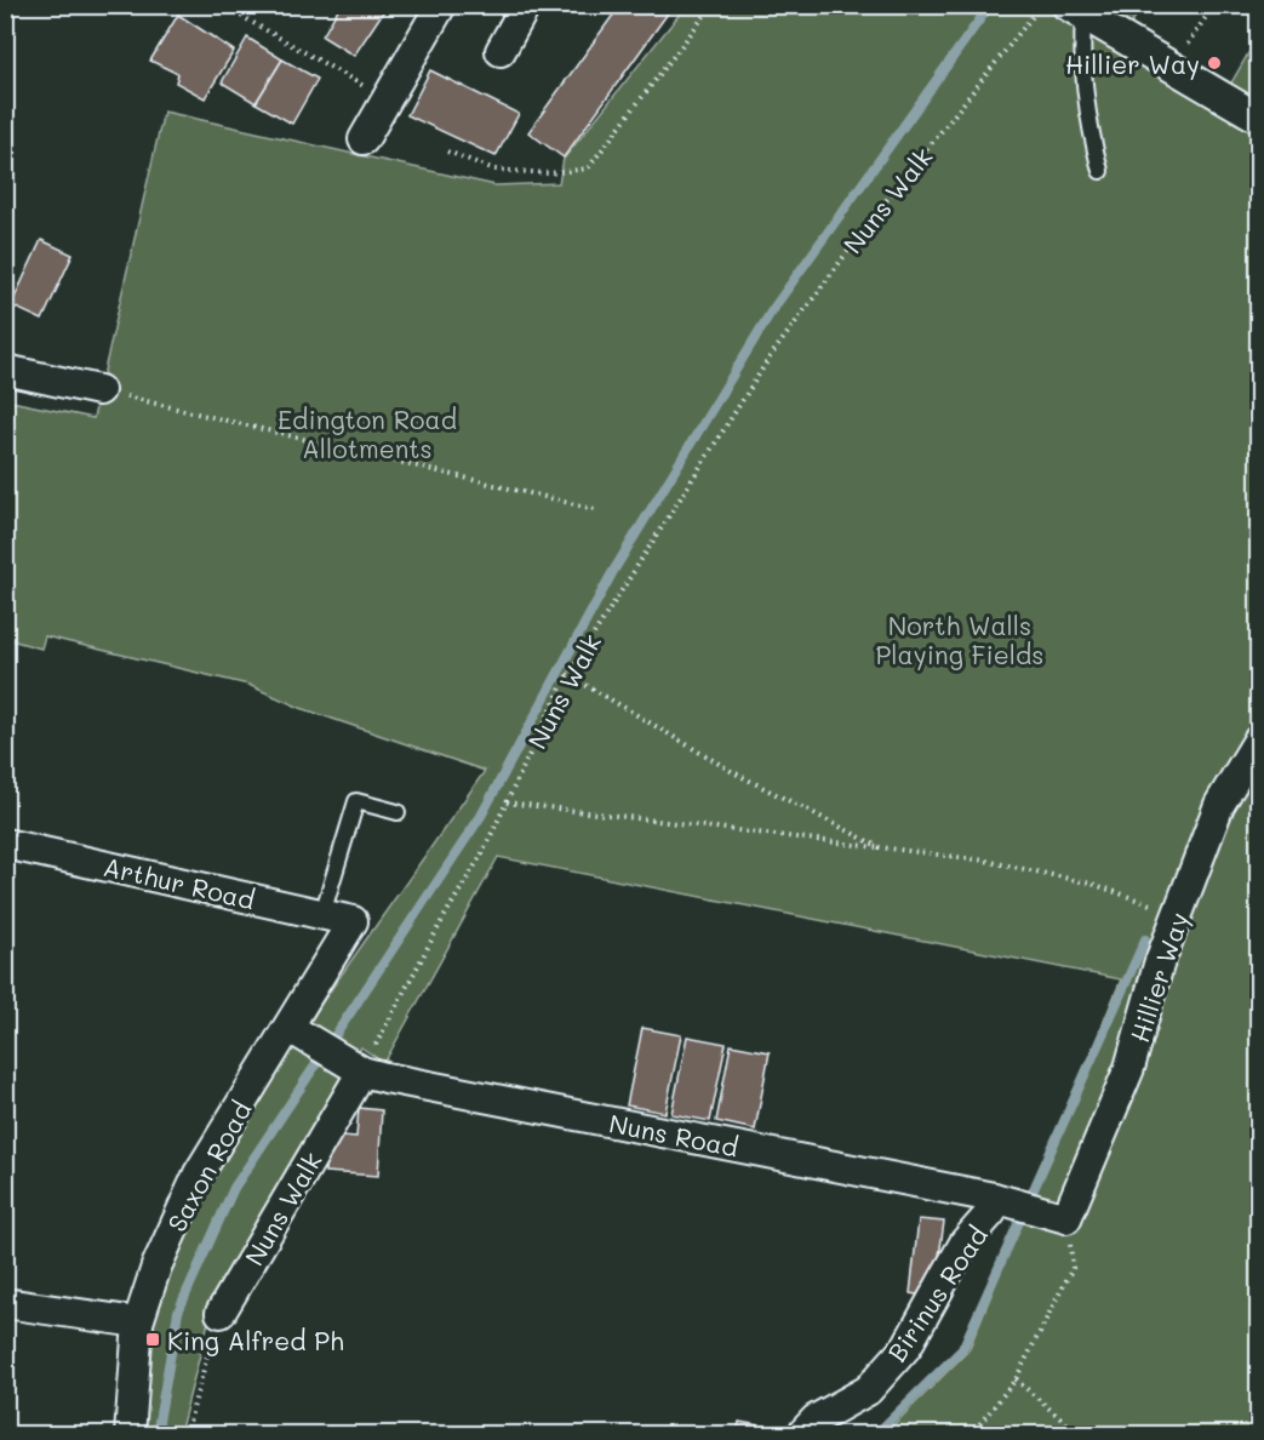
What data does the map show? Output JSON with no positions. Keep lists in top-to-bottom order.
{
  "streets": {
    "street": [
      "Nuns Walk",
      "Arthur Road",
      "Hillier Way",
      "Nuns Road",
      "Saxon Road",
      "Birinus Road"
    ]
  },
  "crossings": [
    ["Nuns Walk", "Nuns Road"],
    ["Arthur Road", "Saxon Road"],
    ["Hillier Way", "Nuns Road"],
    ["Nuns Road", "Saxon Road"],
    ["Nuns Road", "Birinus Road"]
  ],
  "parks": ["Edington Road Allotments", "North Walls Playing Fields"],
  "places": {
    "other": ["Hillier Way"],
    "transit": ["King Alfred Ph"]
  }
}
